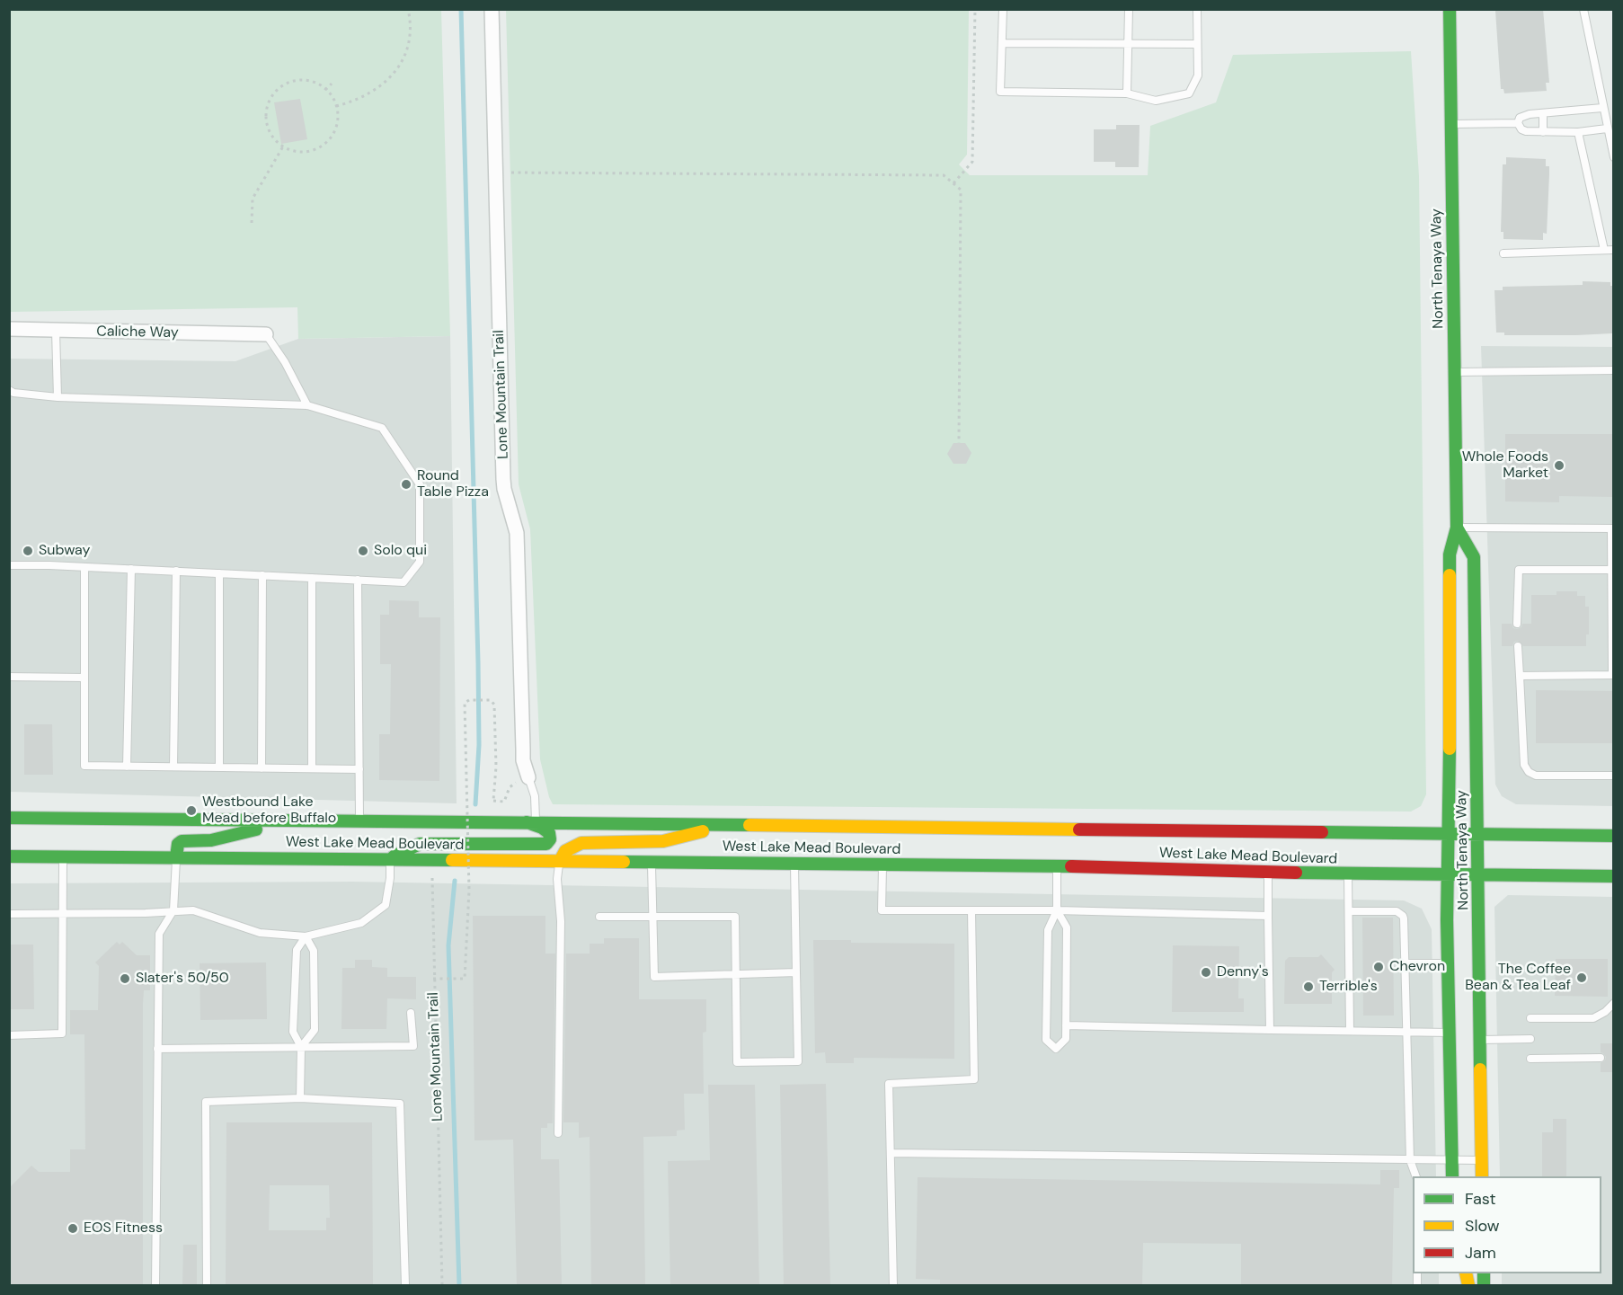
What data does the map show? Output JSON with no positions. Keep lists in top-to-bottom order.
{
  "streets": {
    "main road": ["North Tenaya Way", "West Lake Mead Boulevard"],
    "street": ["Caliche Way", "Lone Mountain Trail"]
  },
  "crossings": [
    ["North Tenaya Way", "West Lake Mead Boulevard"]
  ],
  "places": [
    "Whole Foods Market",
    "Round Table Pizza",
    "Subway",
    "Solo qui",
    "Westbound Lake Mead before Buffalo",
    "Chevron",
    "Denny's",
    "The Coffee Bean & Tea Leaf",
    "Slater's 50/50",
    "Terrible's",
    "EOS Fitness"
  ],
  "legend": ["Fast", "Slow", "Jam"]
}
